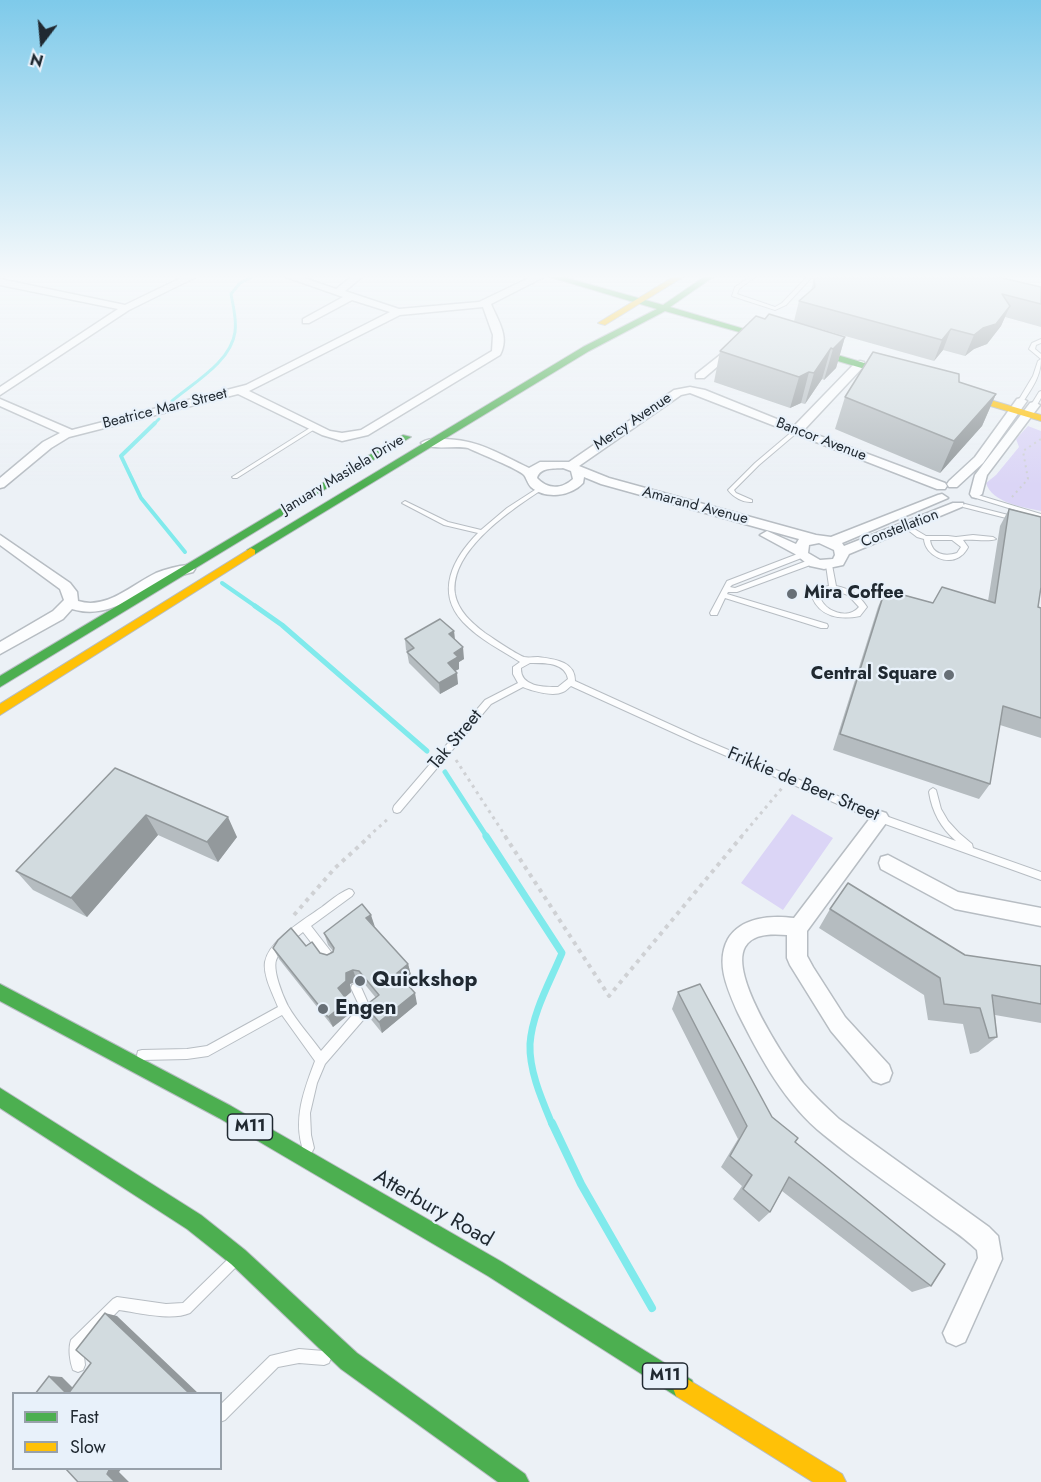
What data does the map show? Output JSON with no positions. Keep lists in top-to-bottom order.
{
  "streets": {
    "main road": ["January Masilela Drive", "M11", "Atterbury Road"],
    "street": [
      "Beatrice Mare Street",
      "Mercy Avenue",
      "Bancor Avenue",
      "Amarand Avenue",
      "Constellation"
    ],
    "lane": ["Tak Street", "Frikkie de Beer Street"]
  },
  "crossings": [
    ["Mercy Avenue", "Bancor Avenue"],
    ["Mercy Avenue", "Amarand Avenue"],
    ["Bancor Avenue", "Constellation"],
    ["Amarand Avenue", "Constellation"]
  ],
  "places": [
    "Mira Coffee",
    "Central Square",
    "Quickshop",
    "Engen"
  ],
  "legend": ["Fast", "Slow"],
  "north": "bottom"
}
